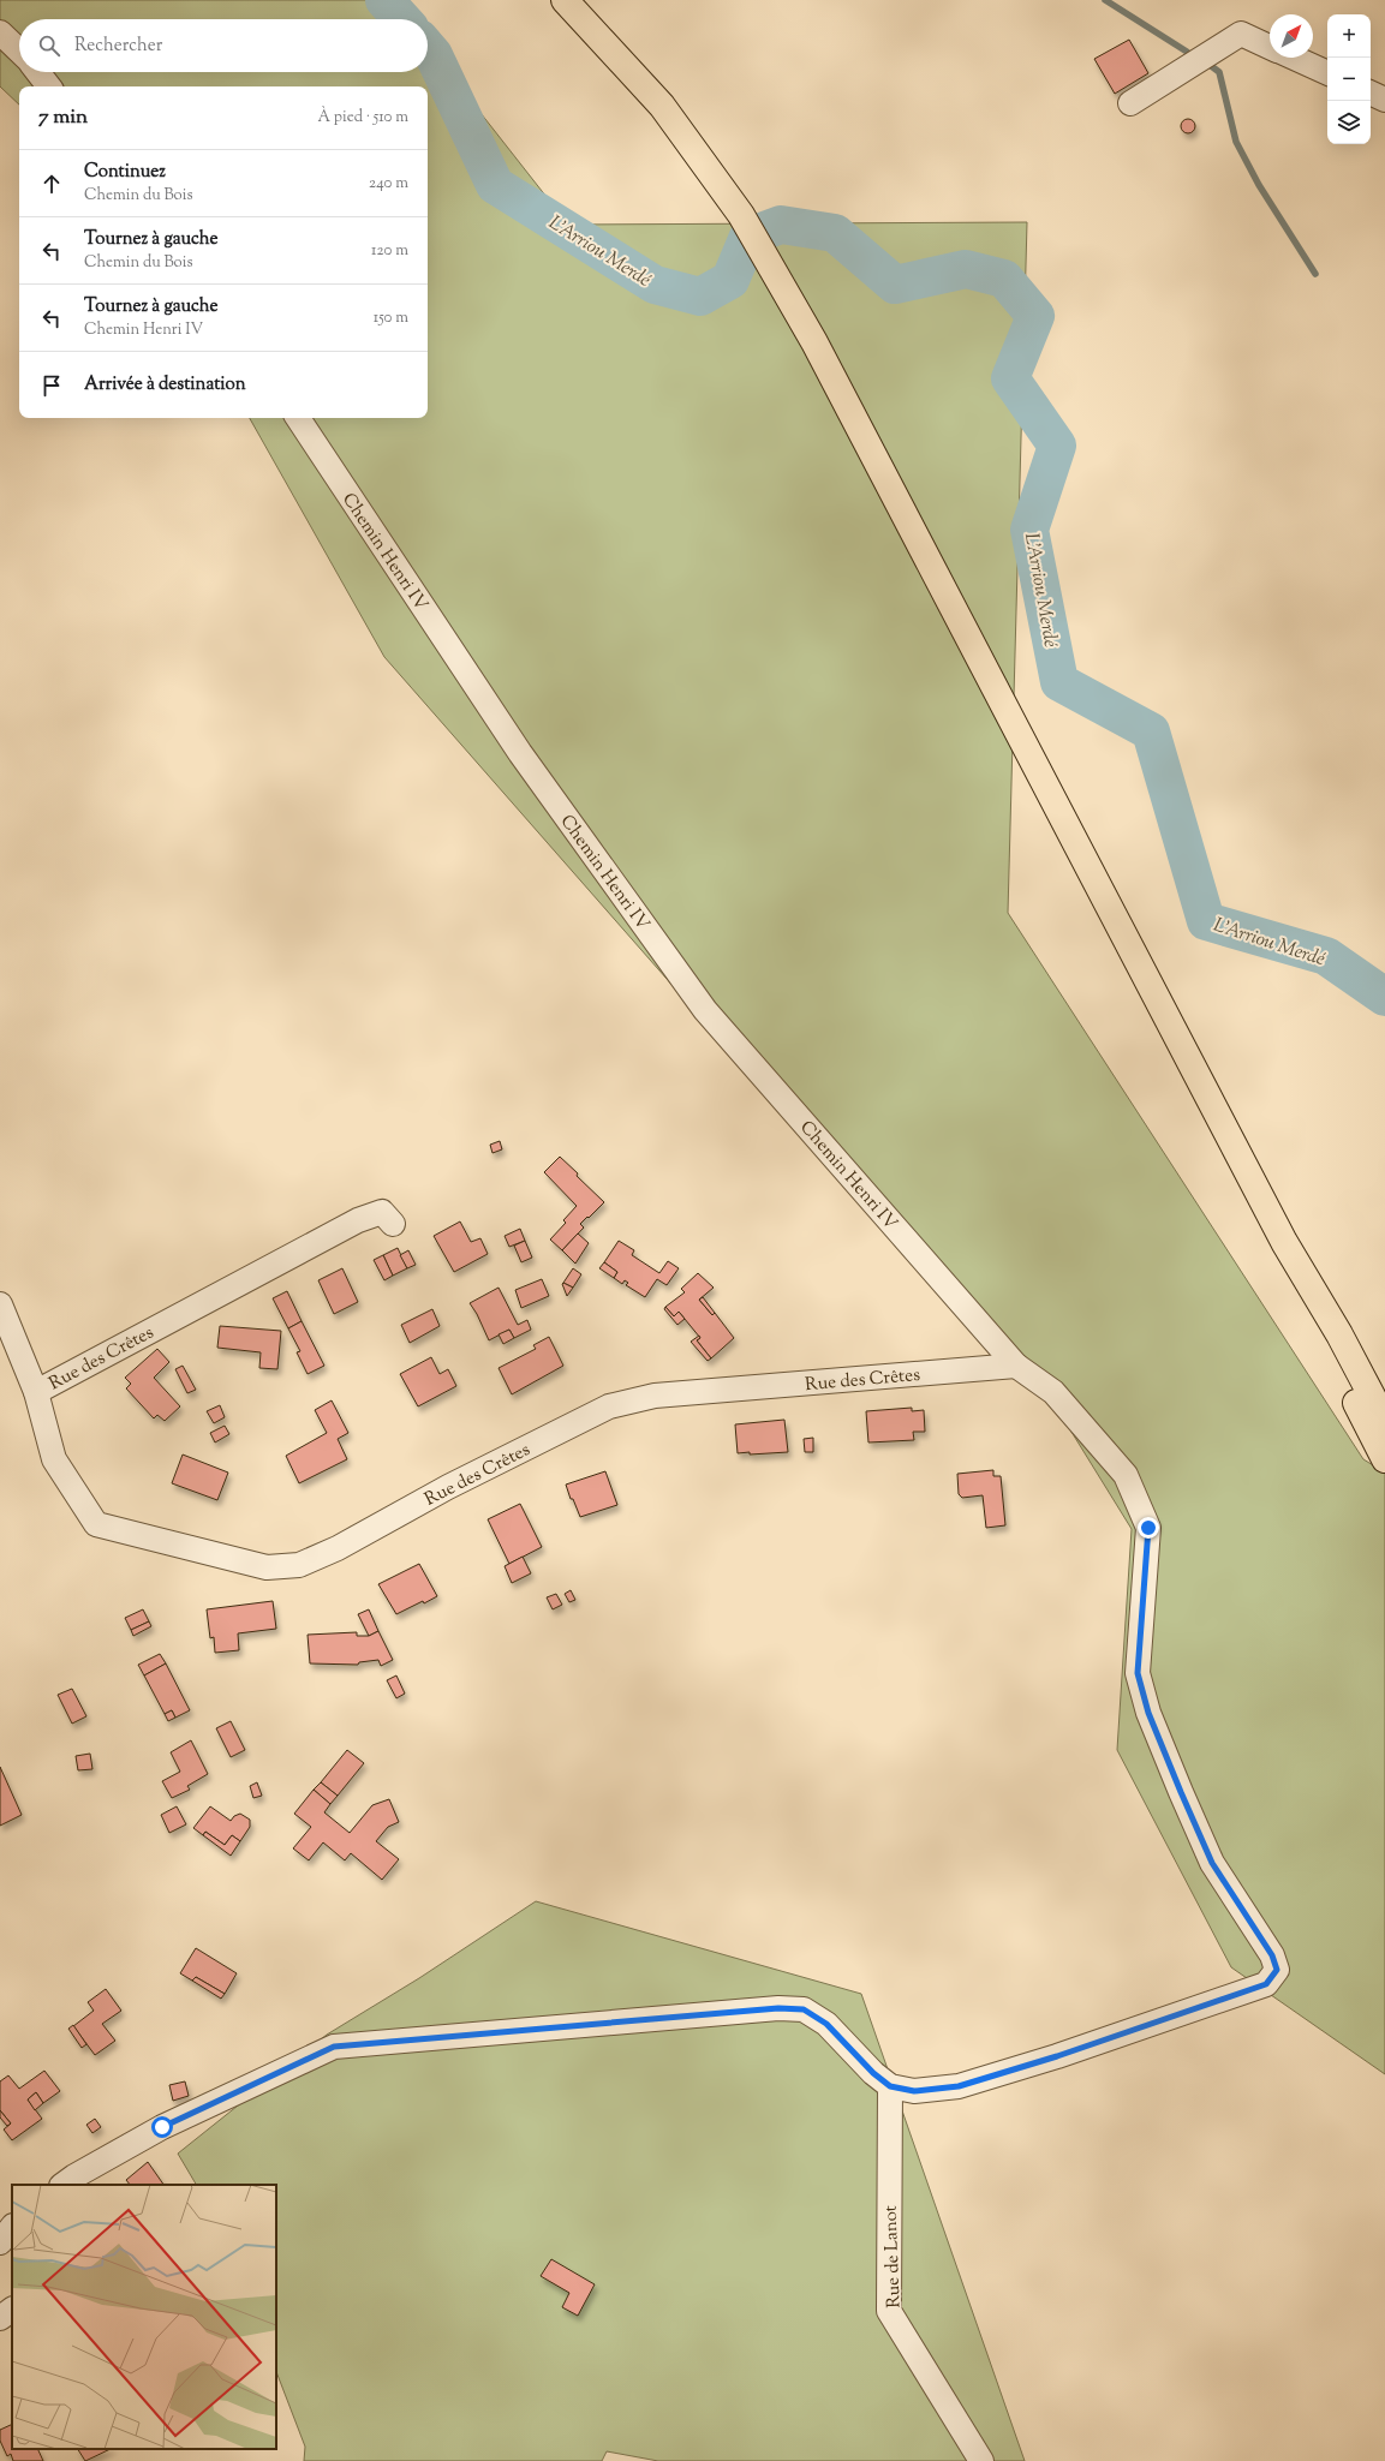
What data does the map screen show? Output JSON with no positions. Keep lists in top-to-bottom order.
{
  "streets": {
    "street": ["Chemin Henri IV", "Rue des Crêtes", "Rue de Lanot"]
  },
  "crossings": [
    ["Chemin Henri IV", "Rue des Crêtes"],
    ["Chemin Henri IV", "Rue de Lanot"]
  ],
  "water": ["L'Arriou Merdé"],
  "north": "top right",
  "page": {
    "map_buttons": ["+", "−"],
    "search": "Rechercher",
    "heading": ["7 min", "À pied · 510 m"],
    "list": [
      ["Continuez", "Chemin du Bois", "240 m"],
      ["Tournez à gauche", "Chemin du Bois", "120 m"],
      ["Tournez à gauche", "Chemin Henri IV", "150 m"],
      "Arrivée à destination"
    ]
  }
}
